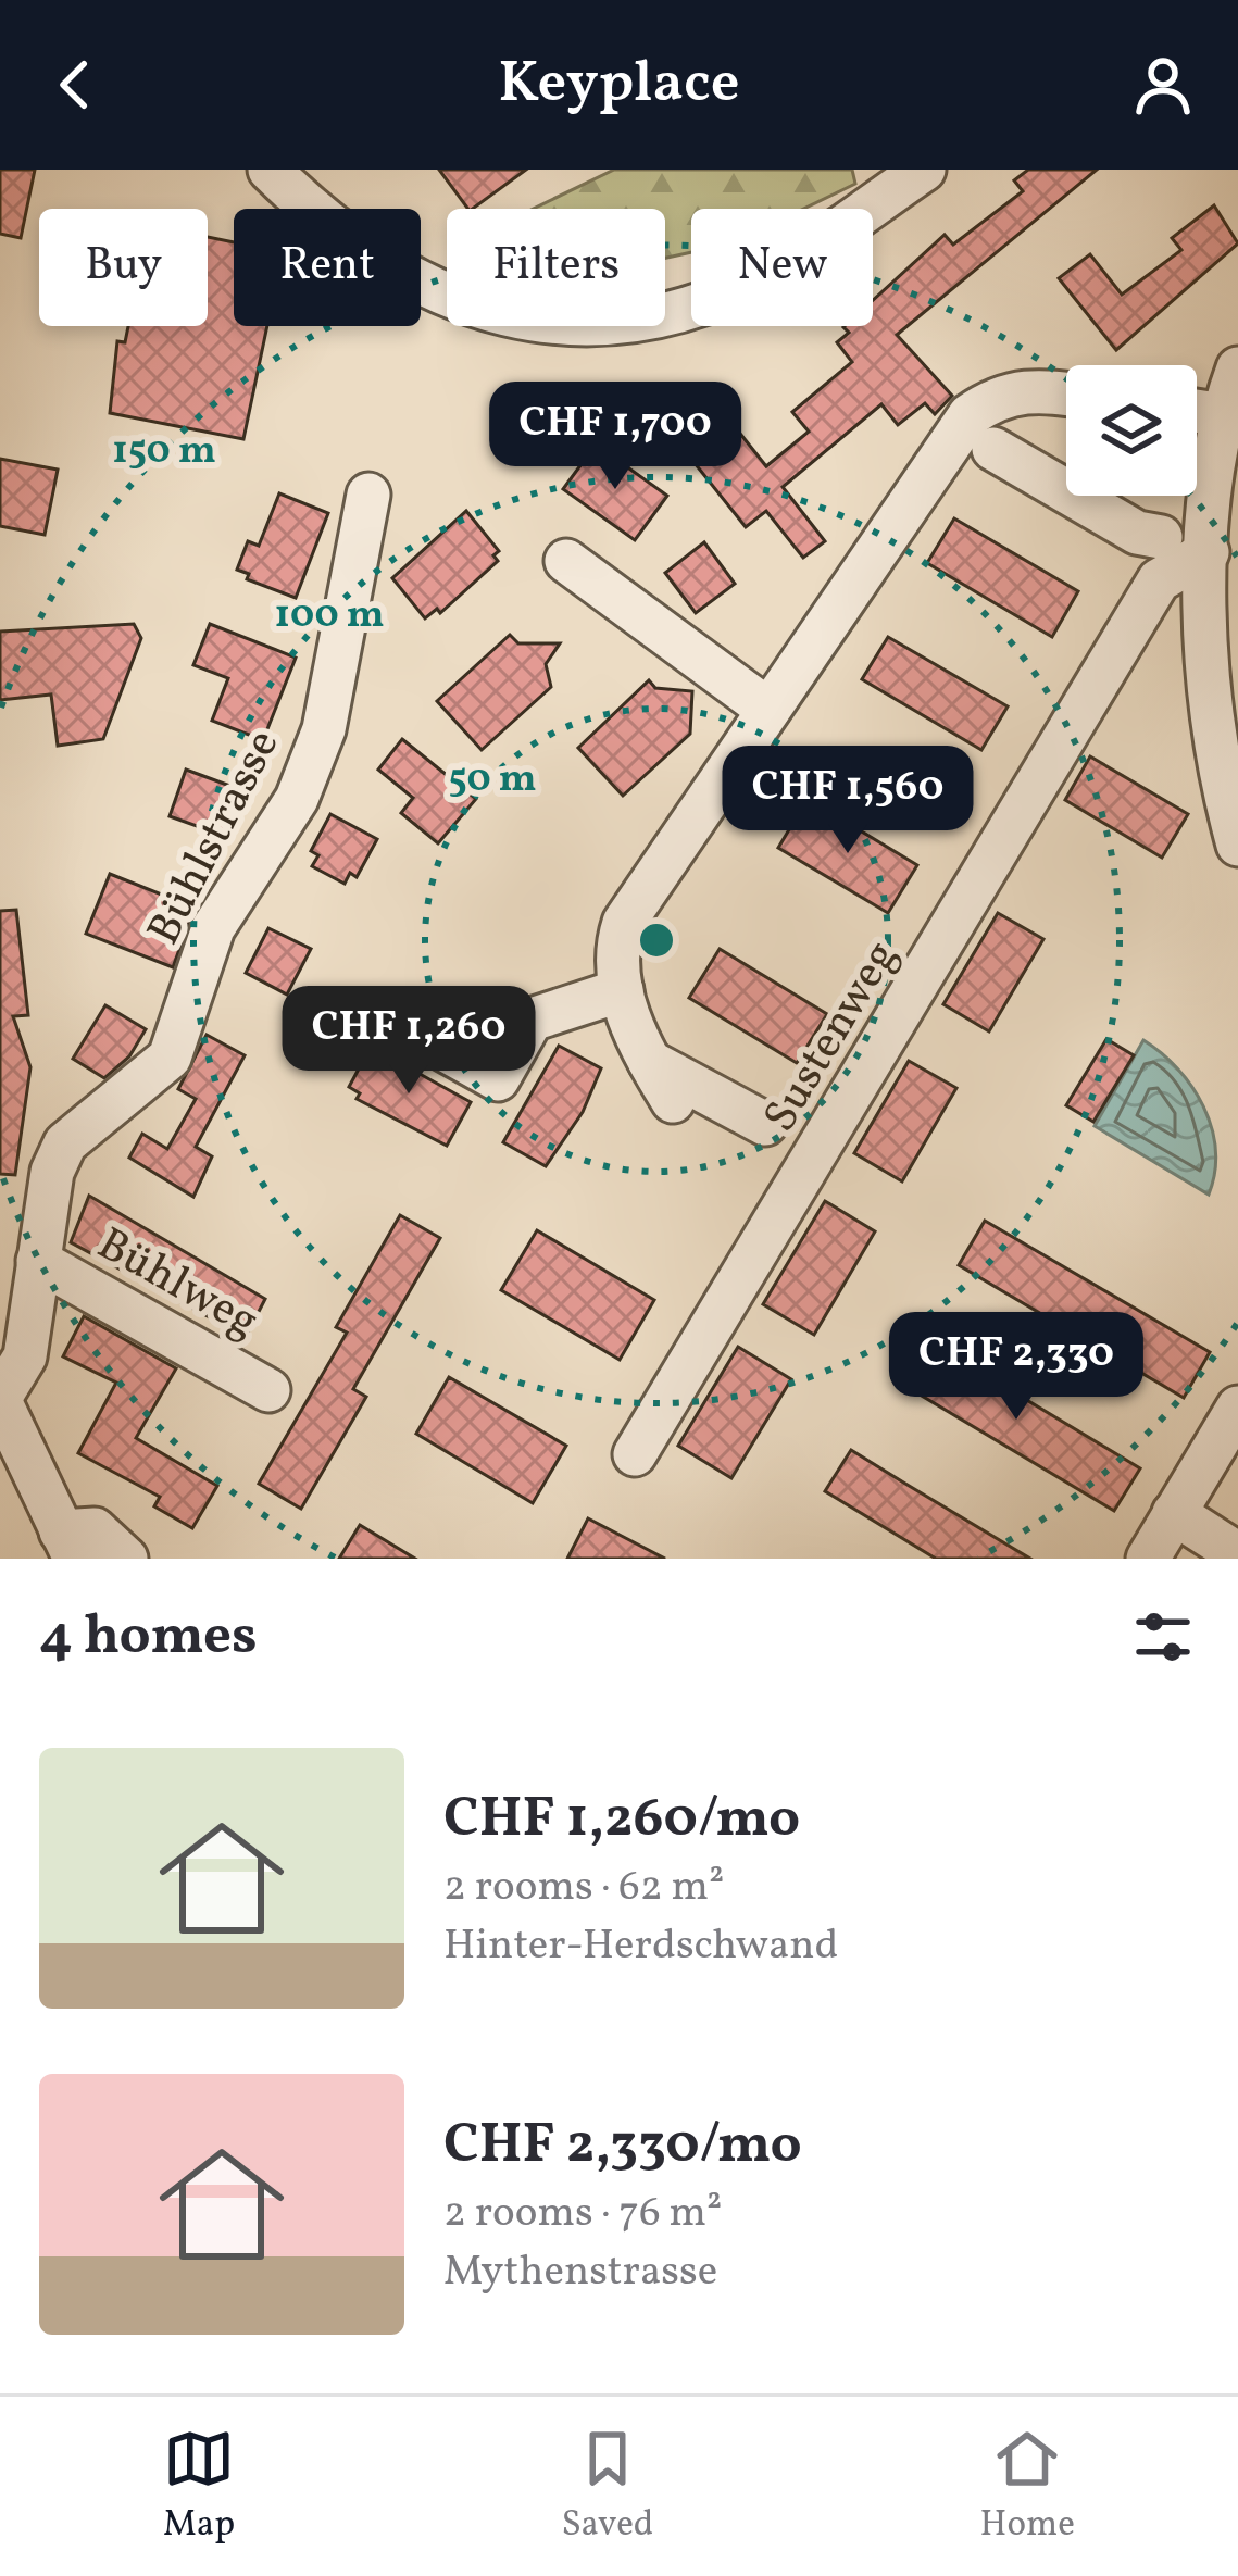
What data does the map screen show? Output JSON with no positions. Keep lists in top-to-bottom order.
{
  "streets": {
    "street": ["Bühlstrasse", "Sustenweg", "Bühlweg"]
  },
  "crossings": [
    ["Bühlstrasse", "Bühlweg"]
  ],
  "page": {
    "header": "Keyplace",
    "chip": [
      "Buy",
      "Rent",
      "Filters",
      "New"
    ],
    "price": [
      "CHF 1,700",
      "CHF 1,560",
      "CHF 1,260",
      "CHF 2,330"
    ],
    "heading": "4 homes",
    "list": [
      {
        "name": "CHF 1,260/mo",
        "note": "2 rooms · 62 m² · Hinter-Herdschwand"
      },
      {
        "name": "CHF 2,330/mo",
        "note": "2 rooms · 76 m² · Mythenstrasse"
      }
    ],
    "tabs": ["Map", "Saved", "Home"]
  },
  "rings": ["150 m", "100 m", "50 m"]
}
